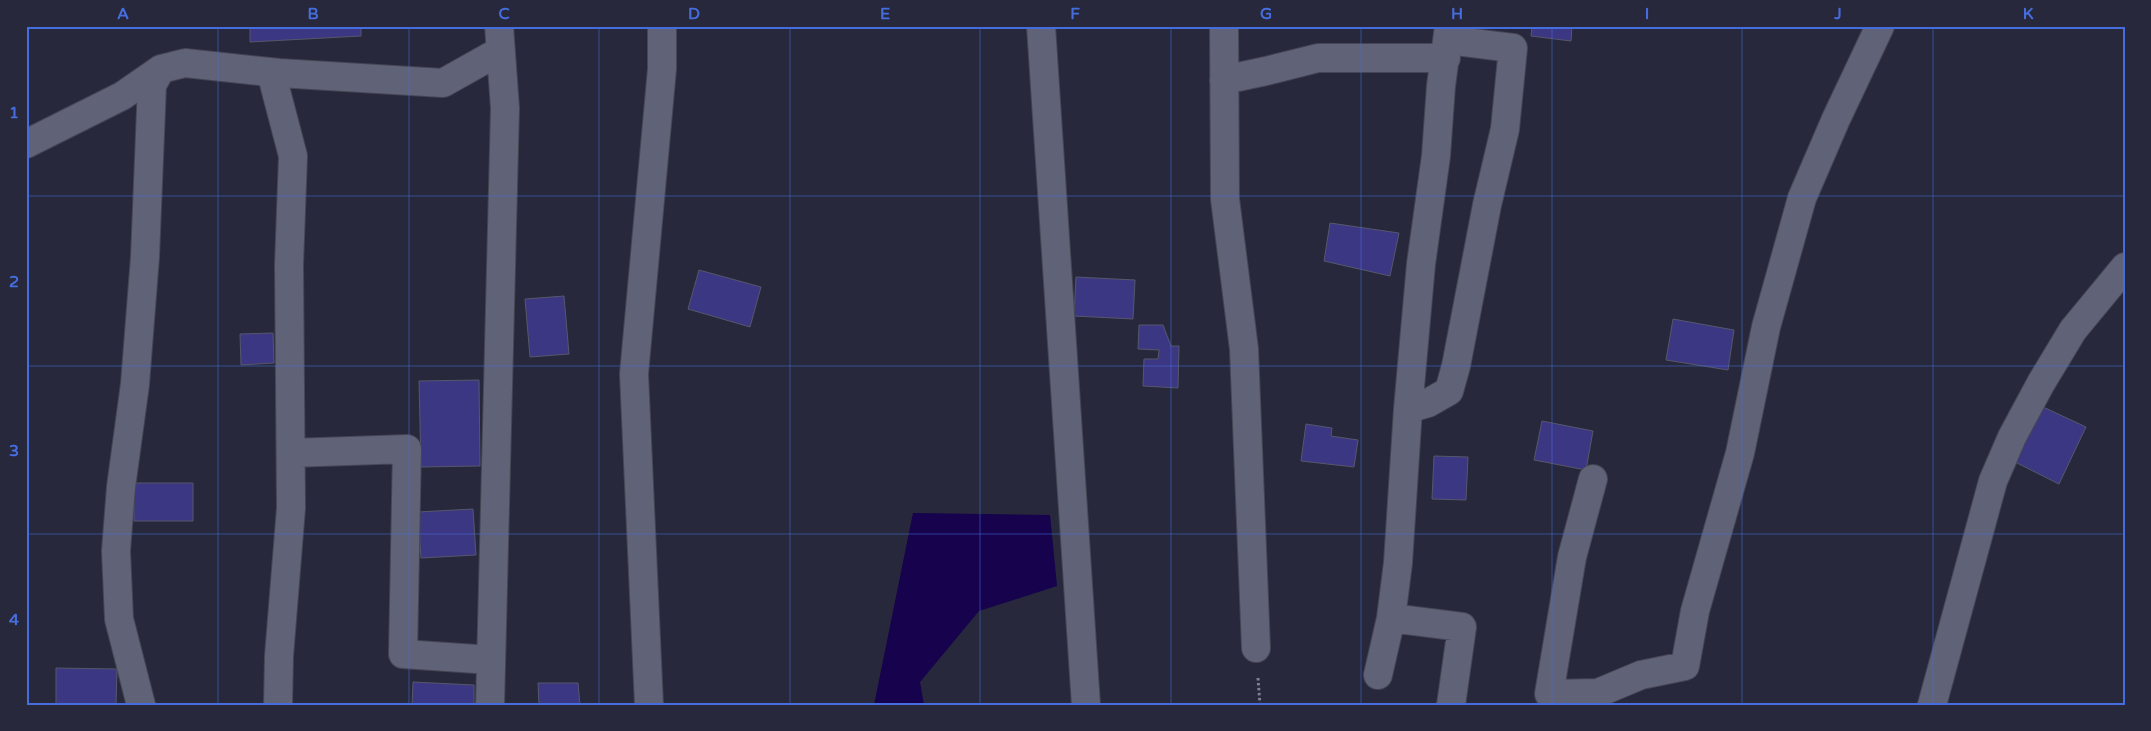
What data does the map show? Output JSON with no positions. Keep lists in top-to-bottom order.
{
  "grid": {
    "columns": [
      "A",
      "B",
      "C",
      "D",
      "E",
      "F",
      "G",
      "H",
      "I",
      "J",
      "K"
    ],
    "rows": [
      "1",
      "2",
      "3",
      "4"
    ]
  }
}
